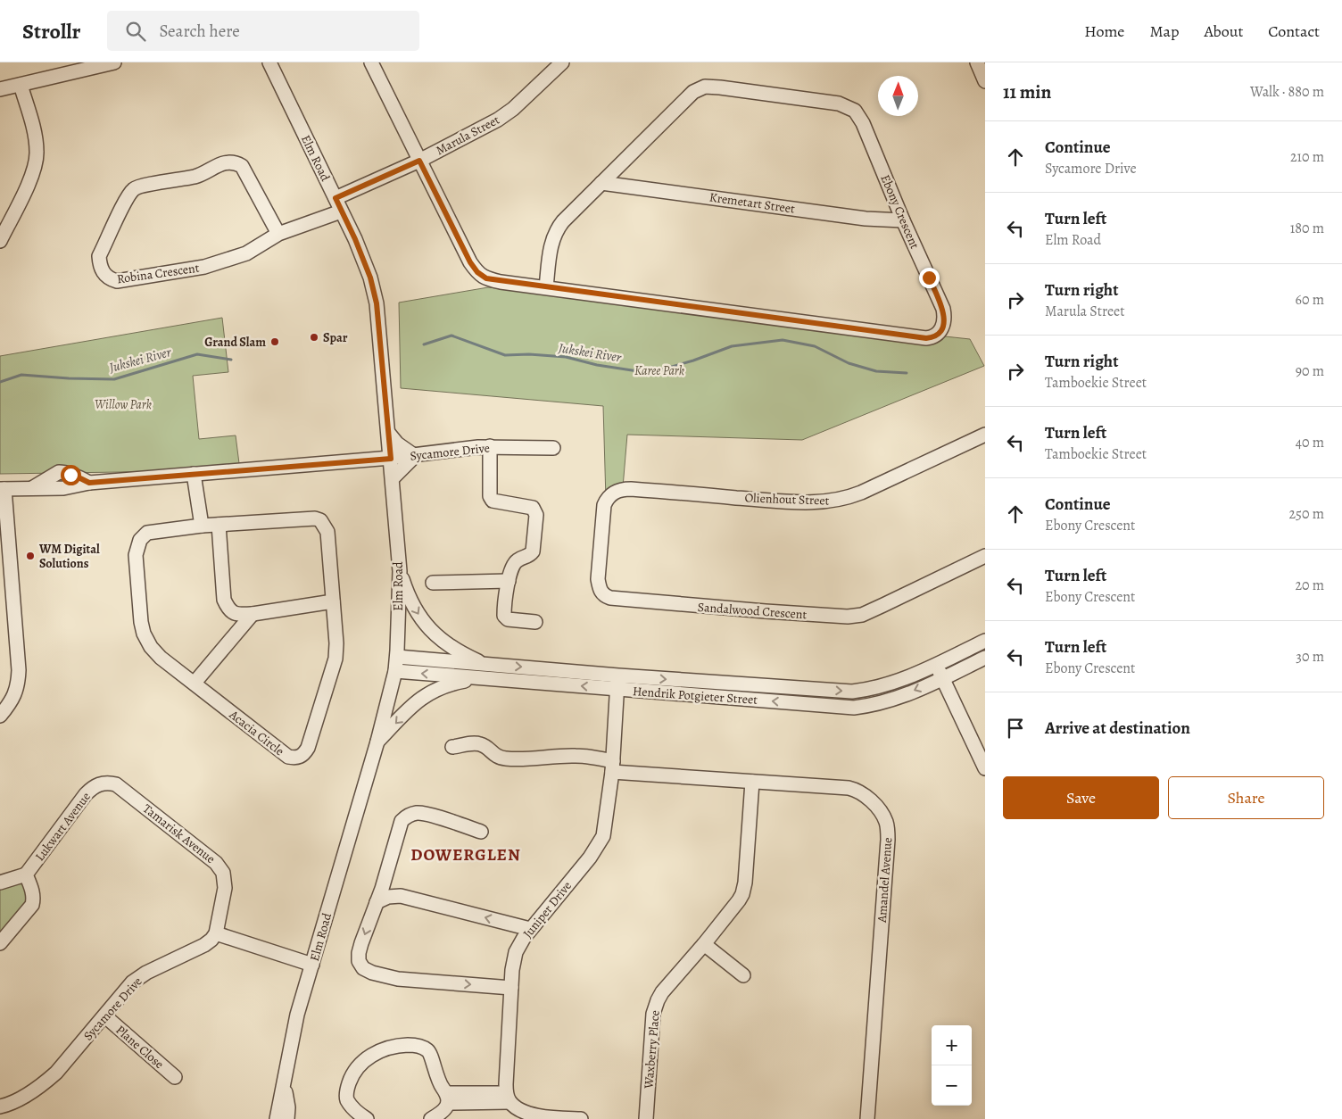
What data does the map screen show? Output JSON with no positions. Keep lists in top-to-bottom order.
{
  "streets": {
    "street": [
      "Marula Street",
      "Elm Road",
      "Kremetart Street",
      "Ebony Crescent",
      "Robina Crescent",
      "Sycamore Drive",
      "Olienhout Street",
      "Sandalwood Crescent",
      "Hendrik Potgieter Street",
      "Acacia Circle",
      "Lukwart Avenue",
      "Tamarisk Avenue",
      "Amandel Avenue",
      "Juniper Drive",
      "Plane Close",
      "Waxberry Place"
    ]
  },
  "crossings": [
    ["Marula Street", "Elm Road"],
    ["Elm Road", "Robina Crescent"],
    ["Elm Road", "Sycamore Drive"],
    ["Elm Road", "Hendrik Potgieter Street"],
    ["Kremetart Street", "Ebony Crescent"],
    ["Sycamore Drive", "Tamarisk Avenue"],
    ["Sycamore Drive", "Plane Close"],
    ["Olienhout Street", "Sandalwood Crescent"],
    ["Hendrik Potgieter Street", "Juniper Drive"],
    ["Lukwart Avenue", "Tamarisk Avenue"],
    ["Amandel Avenue", "Juniper Drive"],
    ["Amandel Avenue", "Waxberry Place"]
  ],
  "districts": ["DOWERGLEN"],
  "water": ["Jukskei River"],
  "parks": ["Karee Park", "Willow Park"],
  "places": ["Spar", "Grand Slam", "WM Digital Solutions"],
  "north": "top",
  "page": {
    "header": "Strollr",
    "search": "Search here",
    "nav": [
      "Home",
      "Map",
      "About",
      "Contact"
    ],
    "heading": ["11 min", "Walk · 880 m"],
    "list": [
      ["Continue", "Sycamore Drive", "210 m"],
      ["Turn left", "Elm Road", "180 m"],
      ["Turn right", "Marula Street", "60 m"],
      ["Turn right", "Tamboekie Street", "90 m"],
      ["Turn left", "Tamboekie Street", "40 m"],
      ["Continue", "Ebony Crescent", "250 m"],
      ["Turn left", "Ebony Crescent", "20 m"],
      ["Turn left", "Ebony Crescent", "30 m"],
      "Arrive at destination"
    ],
    "buttons": ["Save", "Share"],
    "map_buttons": ["+", "−"]
  }
}
